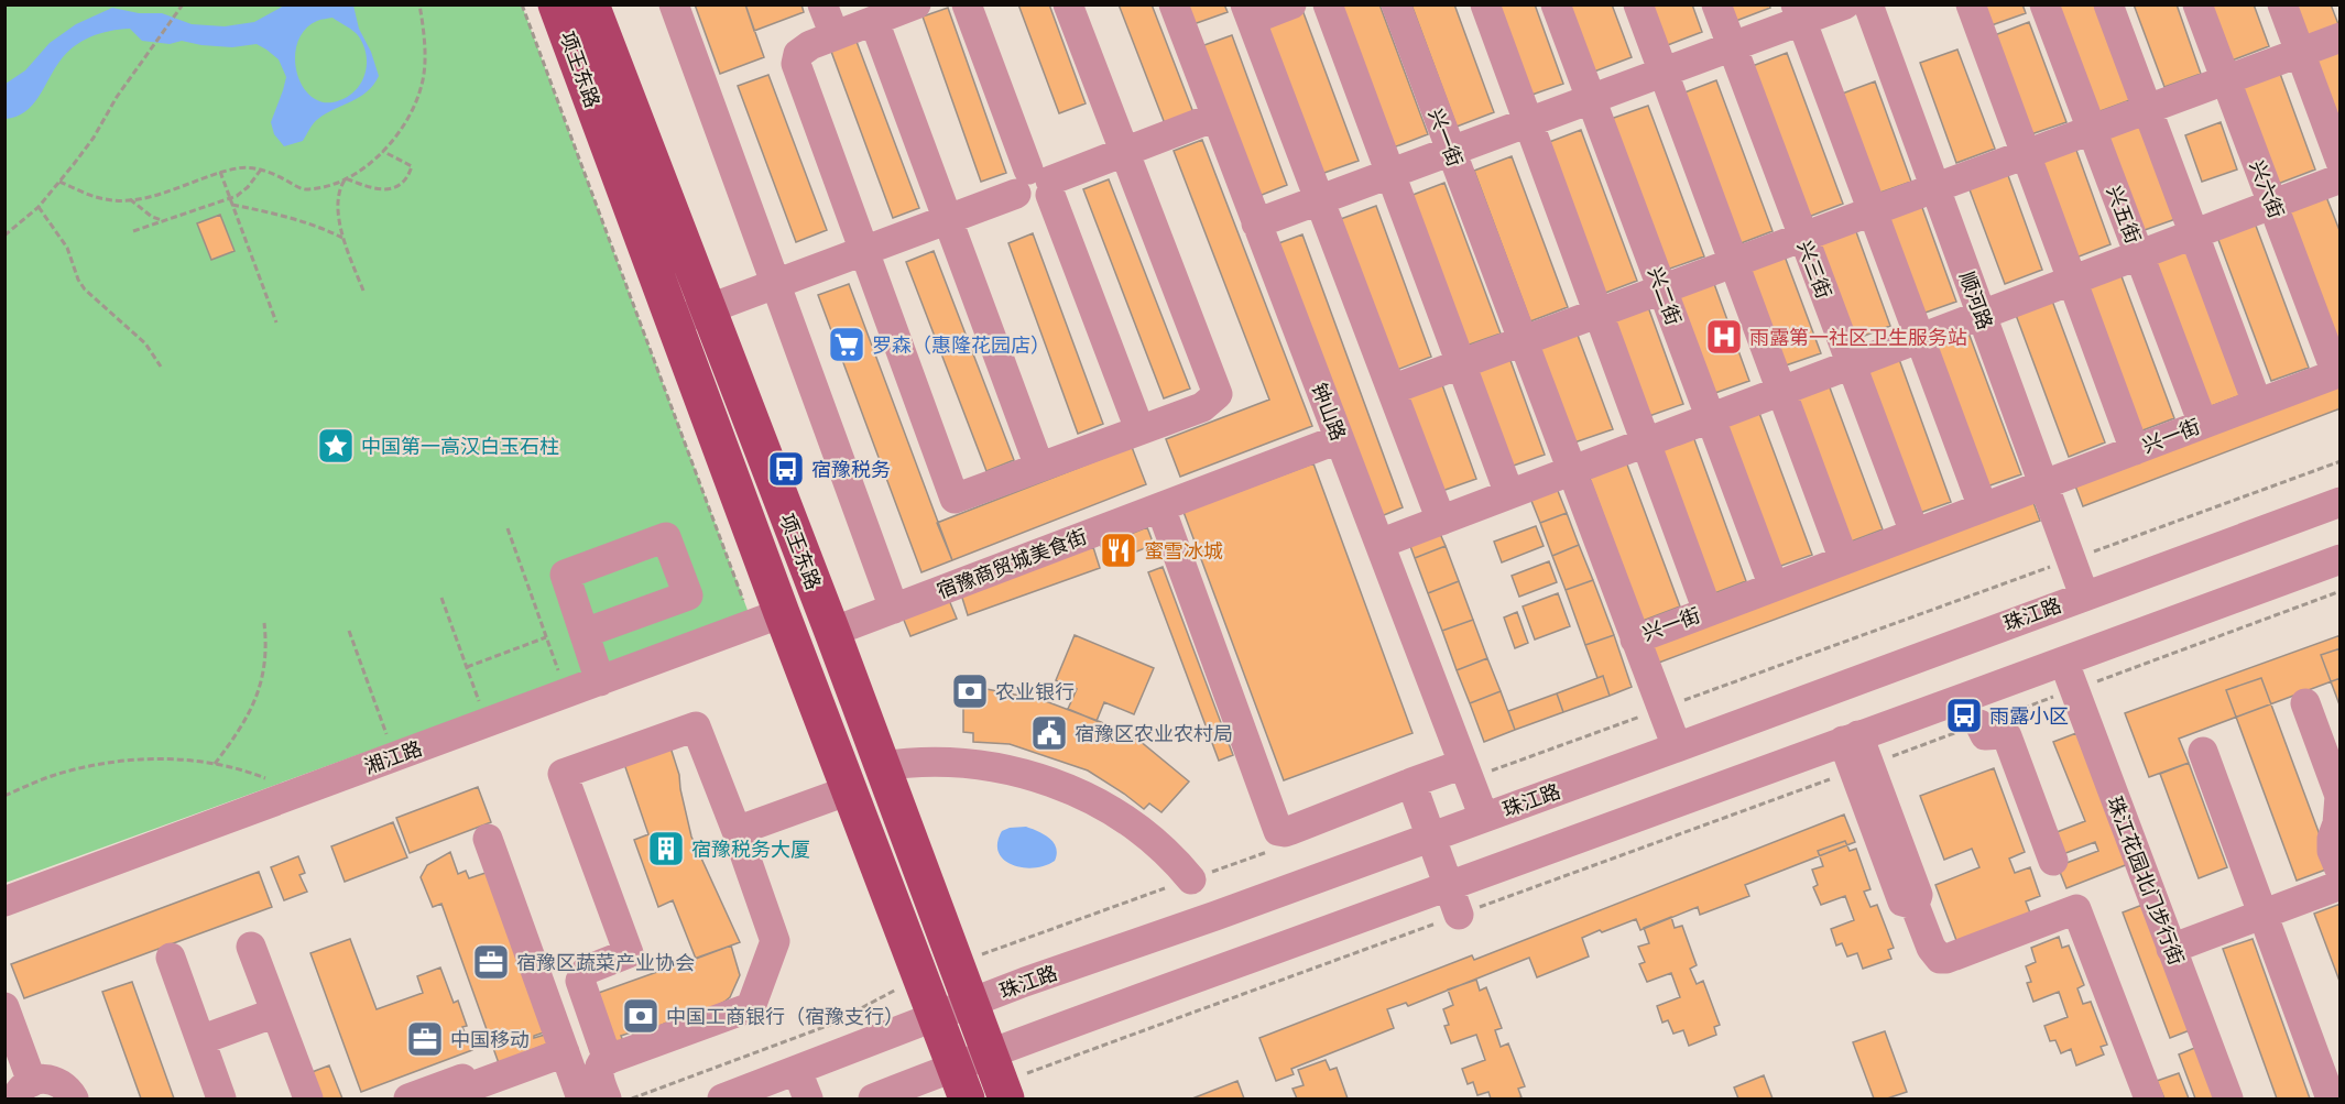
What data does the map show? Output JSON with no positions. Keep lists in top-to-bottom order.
{
  "streets": {
    "main road": ["项王东路"],
    "street": [
      "兴一街",
      "兴六街",
      "兴五街",
      "兴三街",
      "兴二街",
      "顺河路",
      "钟山路",
      "宿豫商贸城美食街",
      "珠江路",
      "湘江路",
      "珠江花园北门步行街"
    ]
  },
  "crossings": [
    ["项王东路", "宿豫商贸城美食街"],
    ["项王东路", "珠江路"],
    ["项王东路", "湘江路"],
    ["兴一街", "兴六街"],
    ["兴一街", "兴五街"],
    ["兴一街", "兴三街"],
    ["兴一街", "兴二街"],
    ["兴一街", "顺河路"],
    ["顺河路", "珠江路"],
    ["钟山路", "宿豫商贸城美食街"],
    ["钟山路", "珠江路"]
  ],
  "places": {
    "hospital": ["雨露第一社区卫生服务站"],
    "supermarket": ["罗森（惠隆花园店）"],
    "place": ["中国第一高汉白玉石柱"],
    "bus stop": ["宿豫税务", "雨露小区"],
    "restaurant": ["蜜雪冰城"],
    "bank": ["农业银行", "中国工商银行（宿豫支行）"],
    "public building": ["宿豫区农业农村局"],
    "building": ["宿豫税务大厦"],
    "office": ["宿豫区蔬菜产业协会", "中国移动"]
  }
}
